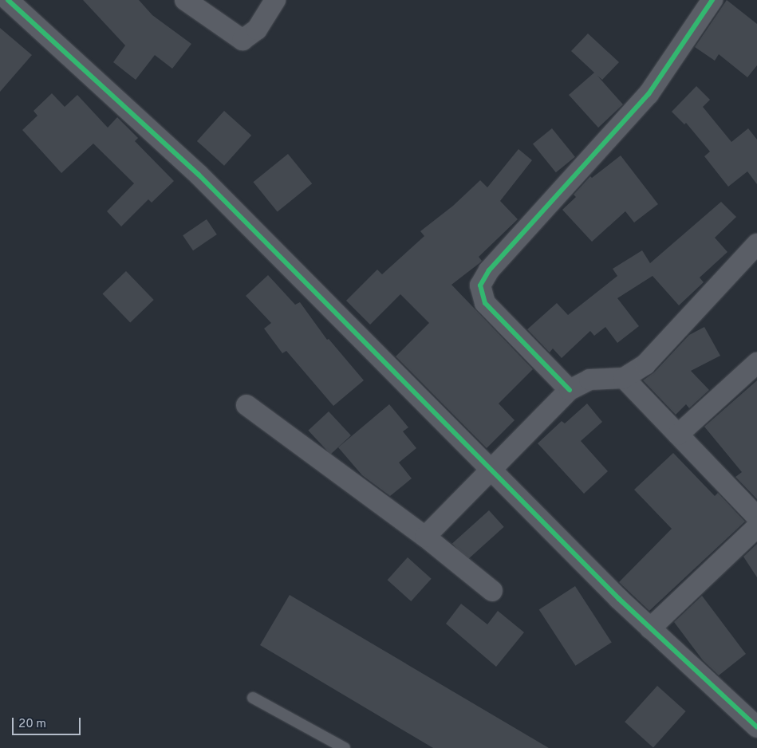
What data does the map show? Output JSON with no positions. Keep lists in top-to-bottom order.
{
  "scale_bar": "20 m"
}
